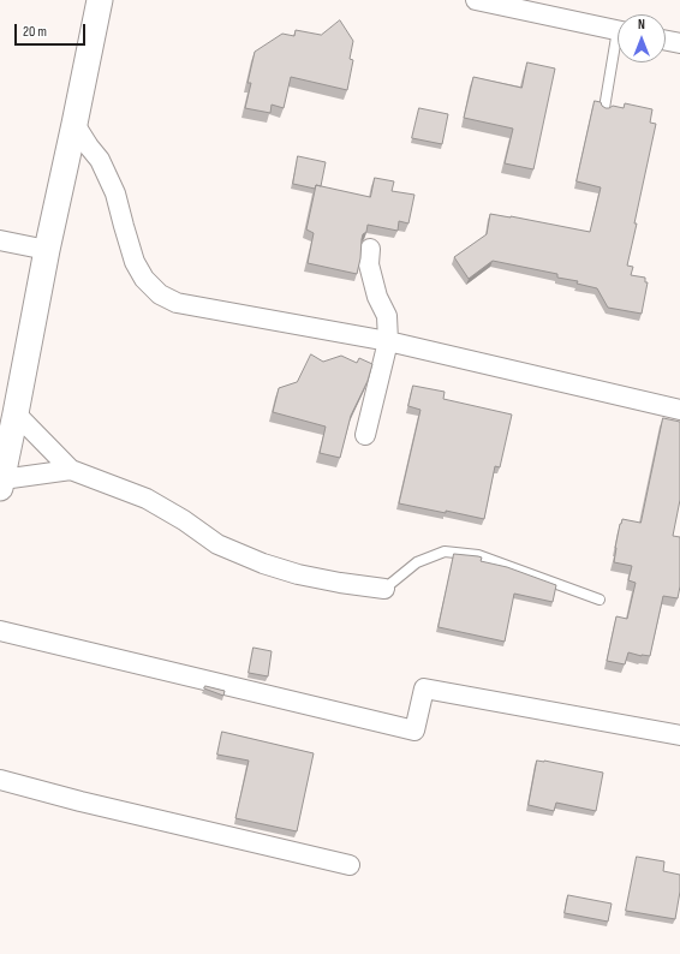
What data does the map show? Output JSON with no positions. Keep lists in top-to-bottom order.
{
  "scale_bar": "20 m",
  "north": "top"
}
